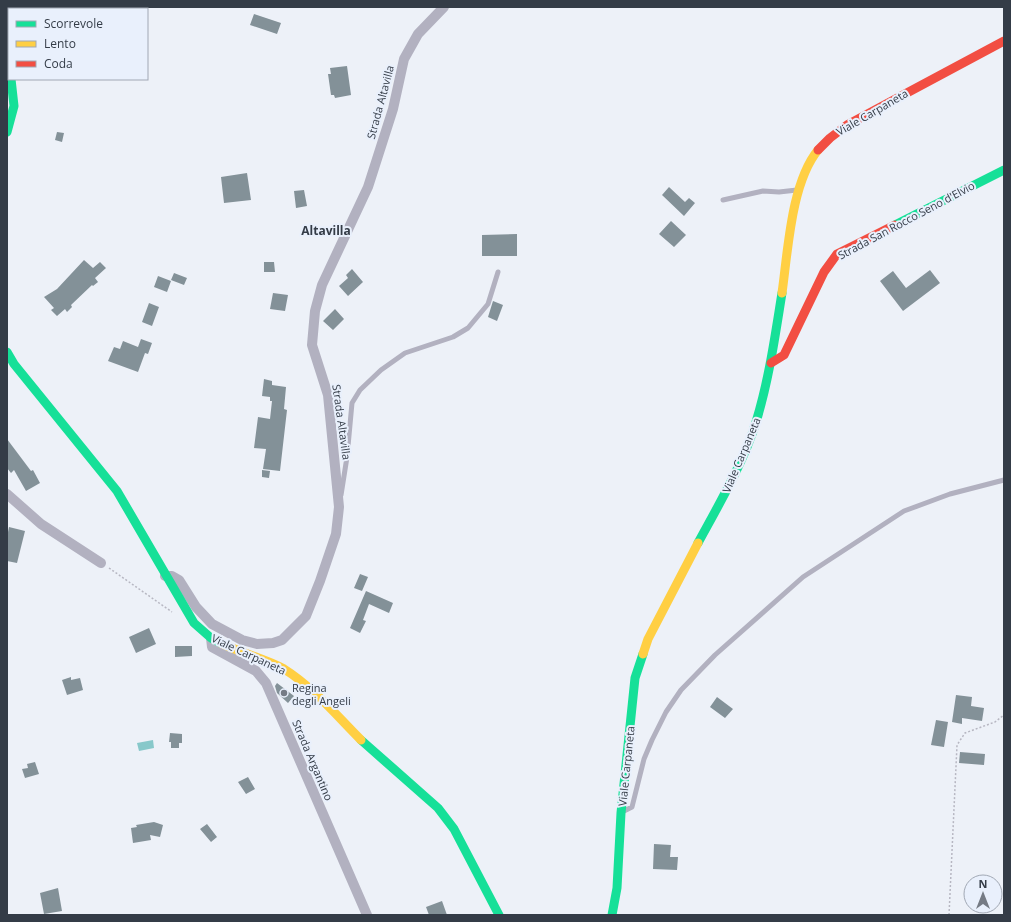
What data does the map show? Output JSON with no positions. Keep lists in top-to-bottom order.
{
  "streets": {
    "main road": ["Viale Carpaneta", "Strada San Rocco Seno d'Elvio"],
    "street": ["Strada Altavilla", "Strada Argantino"]
  },
  "crossings": [
    ["Strada Altavilla", "Viale Carpaneta"],
    ["Viale Carpaneta", "Strada San Rocco Seno d'Elvio"],
    ["Viale Carpaneta", "Strada Argantino"]
  ],
  "districts": ["Altavilla"],
  "places": ["Regina degli Angeli"],
  "legend": ["Scorrevole", "Lento", "Coda"],
  "north": "top"
}
